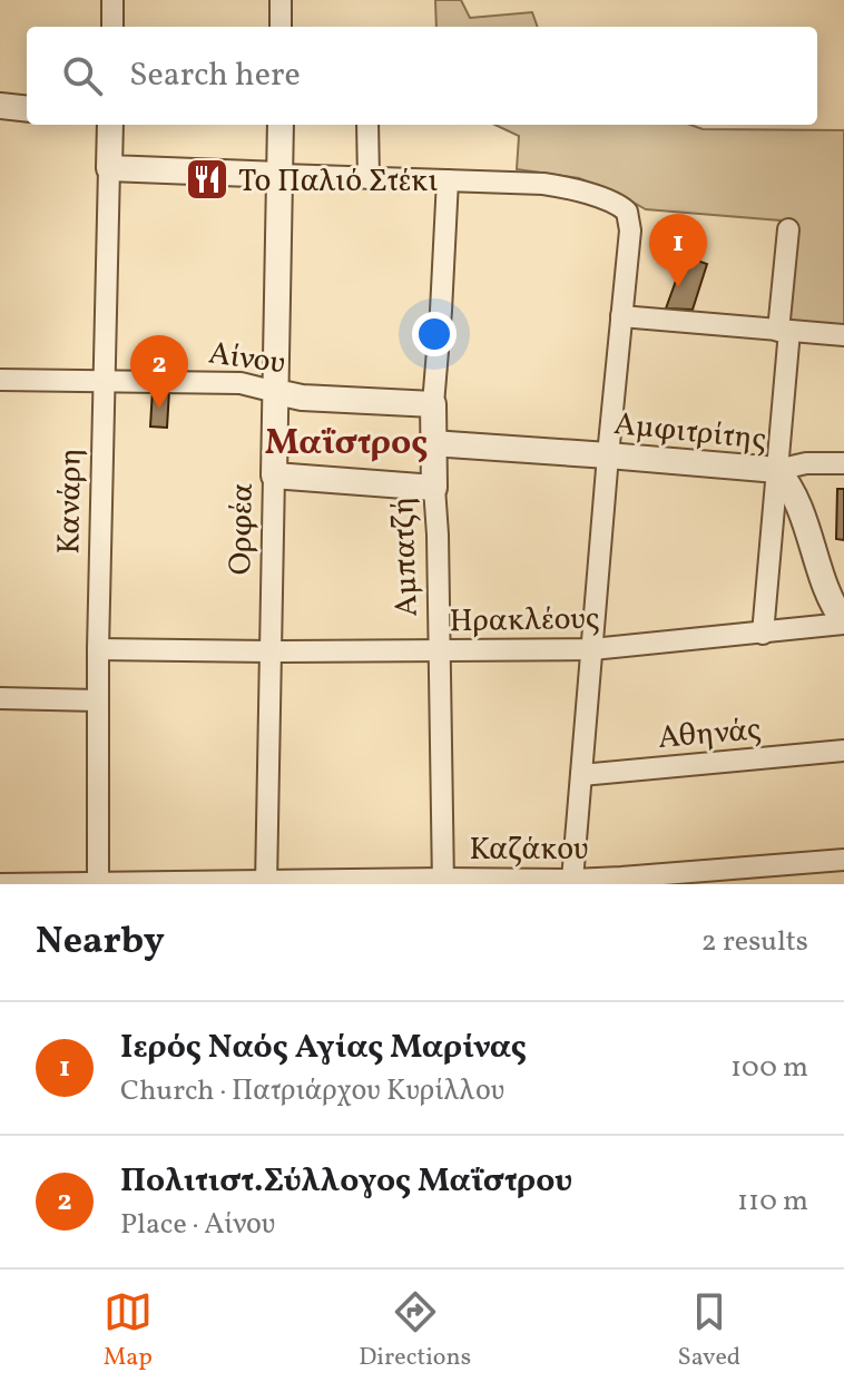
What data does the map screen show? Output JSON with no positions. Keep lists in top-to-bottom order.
{
  "streets": {
    "street": [
      "Αίνου",
      "Αμφιτρίτης",
      "Κανάρη",
      "Ορφέα",
      "Αμπατζή",
      "Ηρακλέους",
      "Αθηνάς",
      "Καζάκου"
    ]
  },
  "crossings": [
    ["Αίνου", "Κανάρη"],
    ["Αίνου", "Ορφέα"],
    ["Αίνου", "Αμπατζή"],
    ["Αμφιτρίτης", "Αμπατζή"],
    ["Αμφιτρίτης", "Ηρακλέους"],
    ["Κανάρη", "Ηρακλέους"],
    ["Κανάρη", "Καζάκου"],
    ["Ορφέα", "Ηρακλέους"],
    ["Ορφέα", "Καζάκου"],
    ["Αμπατζή", "Ηρακλέους"],
    ["Αμπατζή", "Καζάκου"]
  ],
  "districts": ["Μαΐστρος"],
  "places": {
    "restaurant": ["Το Παλιό Στέκι"]
  },
  "page": {
    "search": "Search here",
    "pins": ["1", "2"],
    "heading": ["Nearby", "2 results"],
    "list": [
      {
        "mark": "1",
        "name": "Ιερός Ναός Αγίας Μαρίνας",
        "note": "Church · Πατριάρχου Κυρίλλου",
        "value": "100 m"
      },
      {
        "mark": "2",
        "name": "Πολιτιστ.Σύλλογος Μαΐστρου",
        "note": "Place · Αίνου",
        "value": "110 m"
      }
    ],
    "nav": ["Map", "Directions", "Saved"]
  }
}
